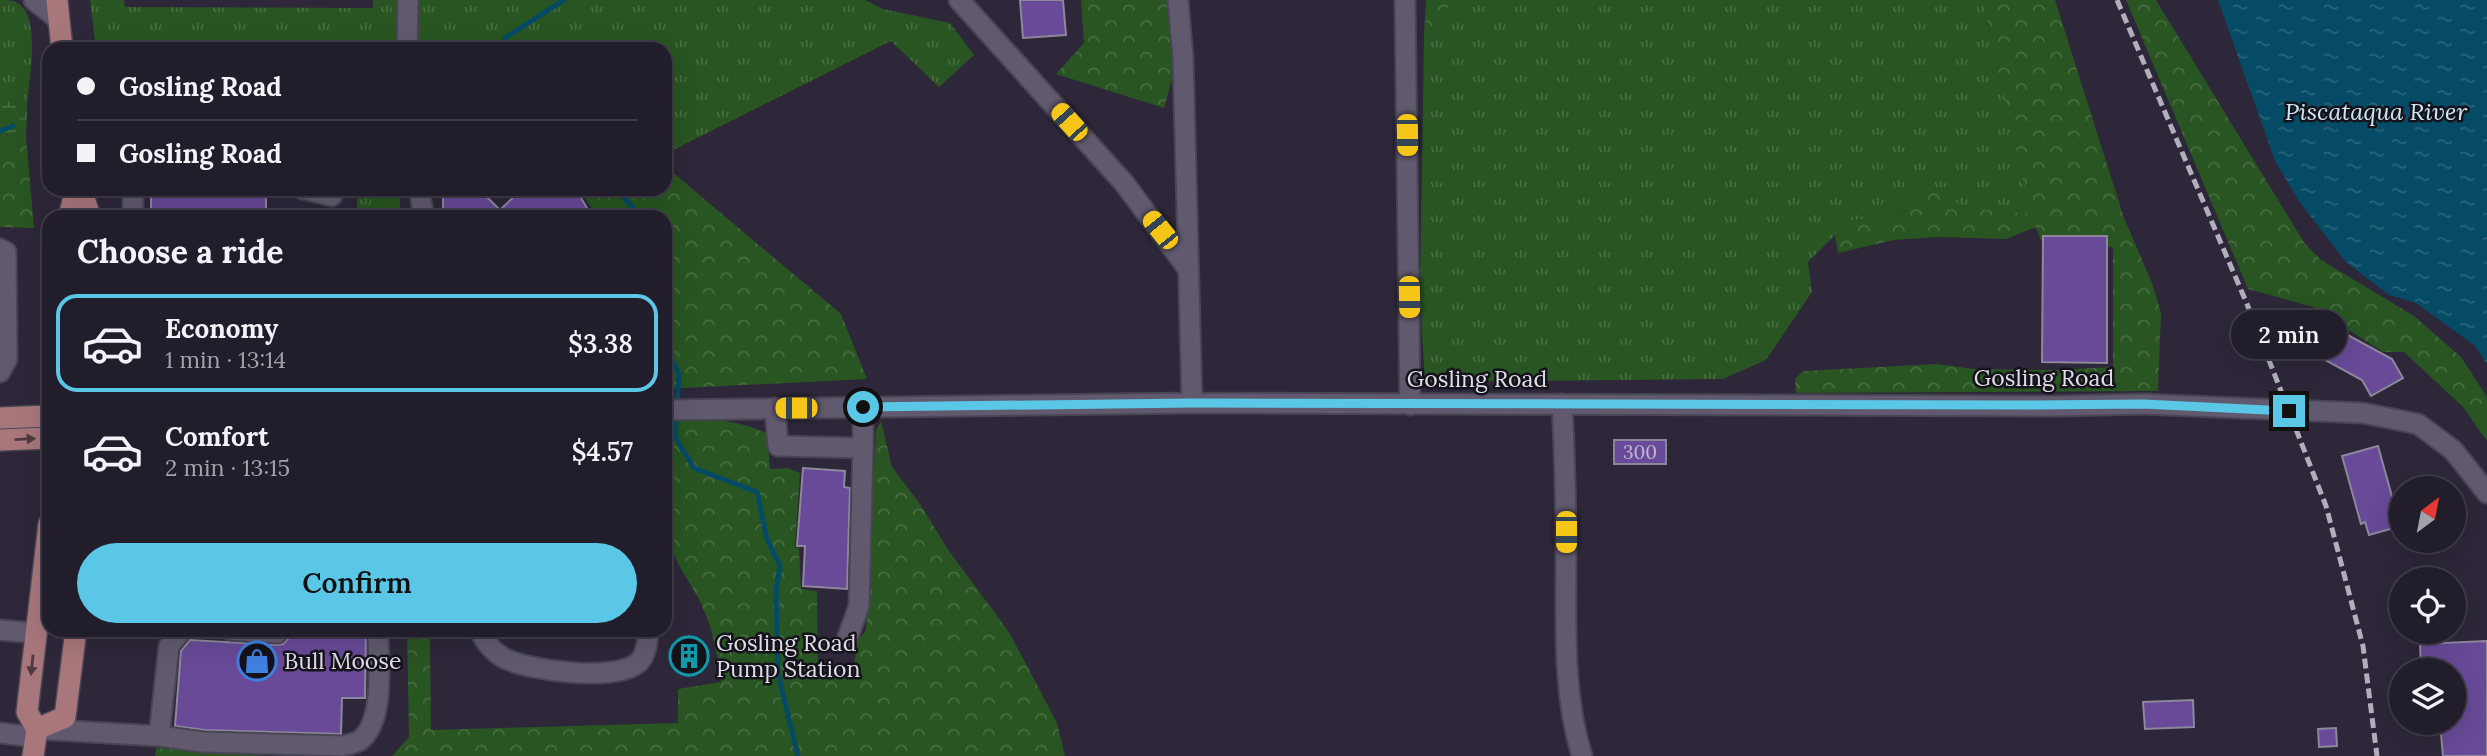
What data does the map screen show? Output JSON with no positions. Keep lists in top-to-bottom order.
{
  "streets": {
    "street": ["Gosling Road"]
  },
  "water": ["Piscataqua River"],
  "places": {
    "building": ["Gosling Road Pump Station"],
    "shop": ["Bull Moose"]
  },
  "house_numbers": ["300"],
  "north": "top right",
  "page": {
    "banner": ["Gosling Road", "Gosling Road"],
    "heading": "Choose a ride",
    "list": [
      {
        "name": "Economy",
        "note": "1 min · 13:14",
        "value": "$3.38"
      },
      {
        "name": "Comfort",
        "note": "2 min · 13:15",
        "value": "$4.57"
      }
    ],
    "bubble": "2 min",
    "buttons": "Confirm"
  }
}
